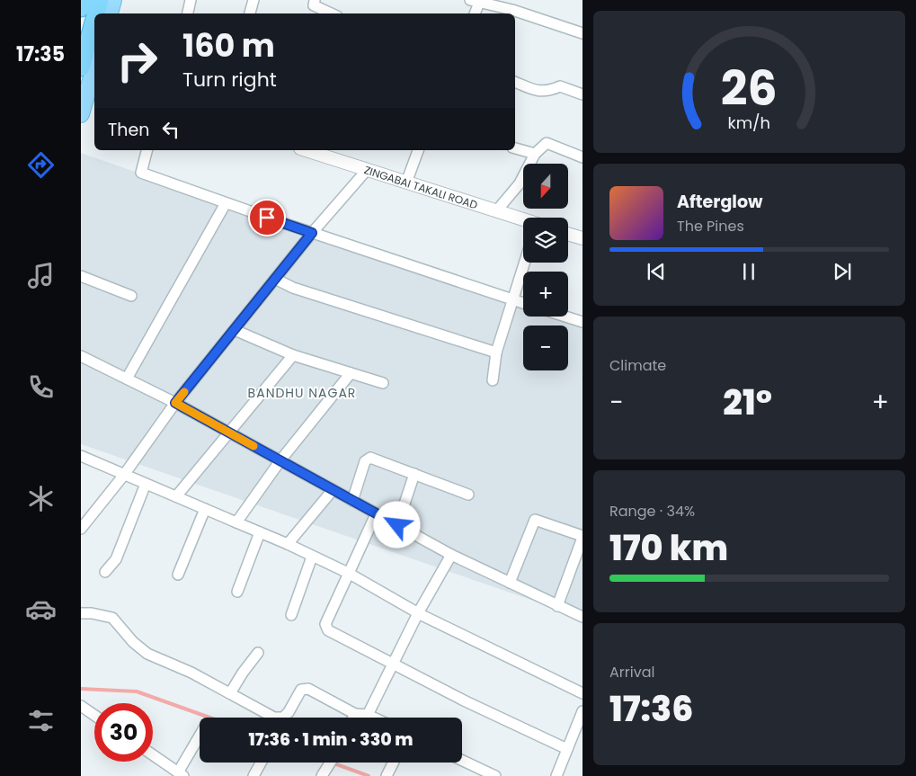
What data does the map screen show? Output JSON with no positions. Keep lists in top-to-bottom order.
{
  "streets": {
    "street": ["ZINGABAI TAKALI ROAD"]
  },
  "districts": ["BANDHU NAGAR"],
  "north": "bottom",
  "page": {
    "tabs": "17:35",
    "turn": ["160 m", "Turn right"],
    "then": "Then",
    "map_buttons": ["+", "−"],
    "song": ["Afterglow", "The Pines"],
    "tile": [
      "Climate",
      ["Range · 34%", "170 km"],
      ["Arrival", "17:36"]
    ],
    "heat": ["−", "21°", "+"],
    "limit": "30",
    "trip": "17:36 · 1 min · 330 m",
    "gauge": ["26", "km/h"]
  }
}
